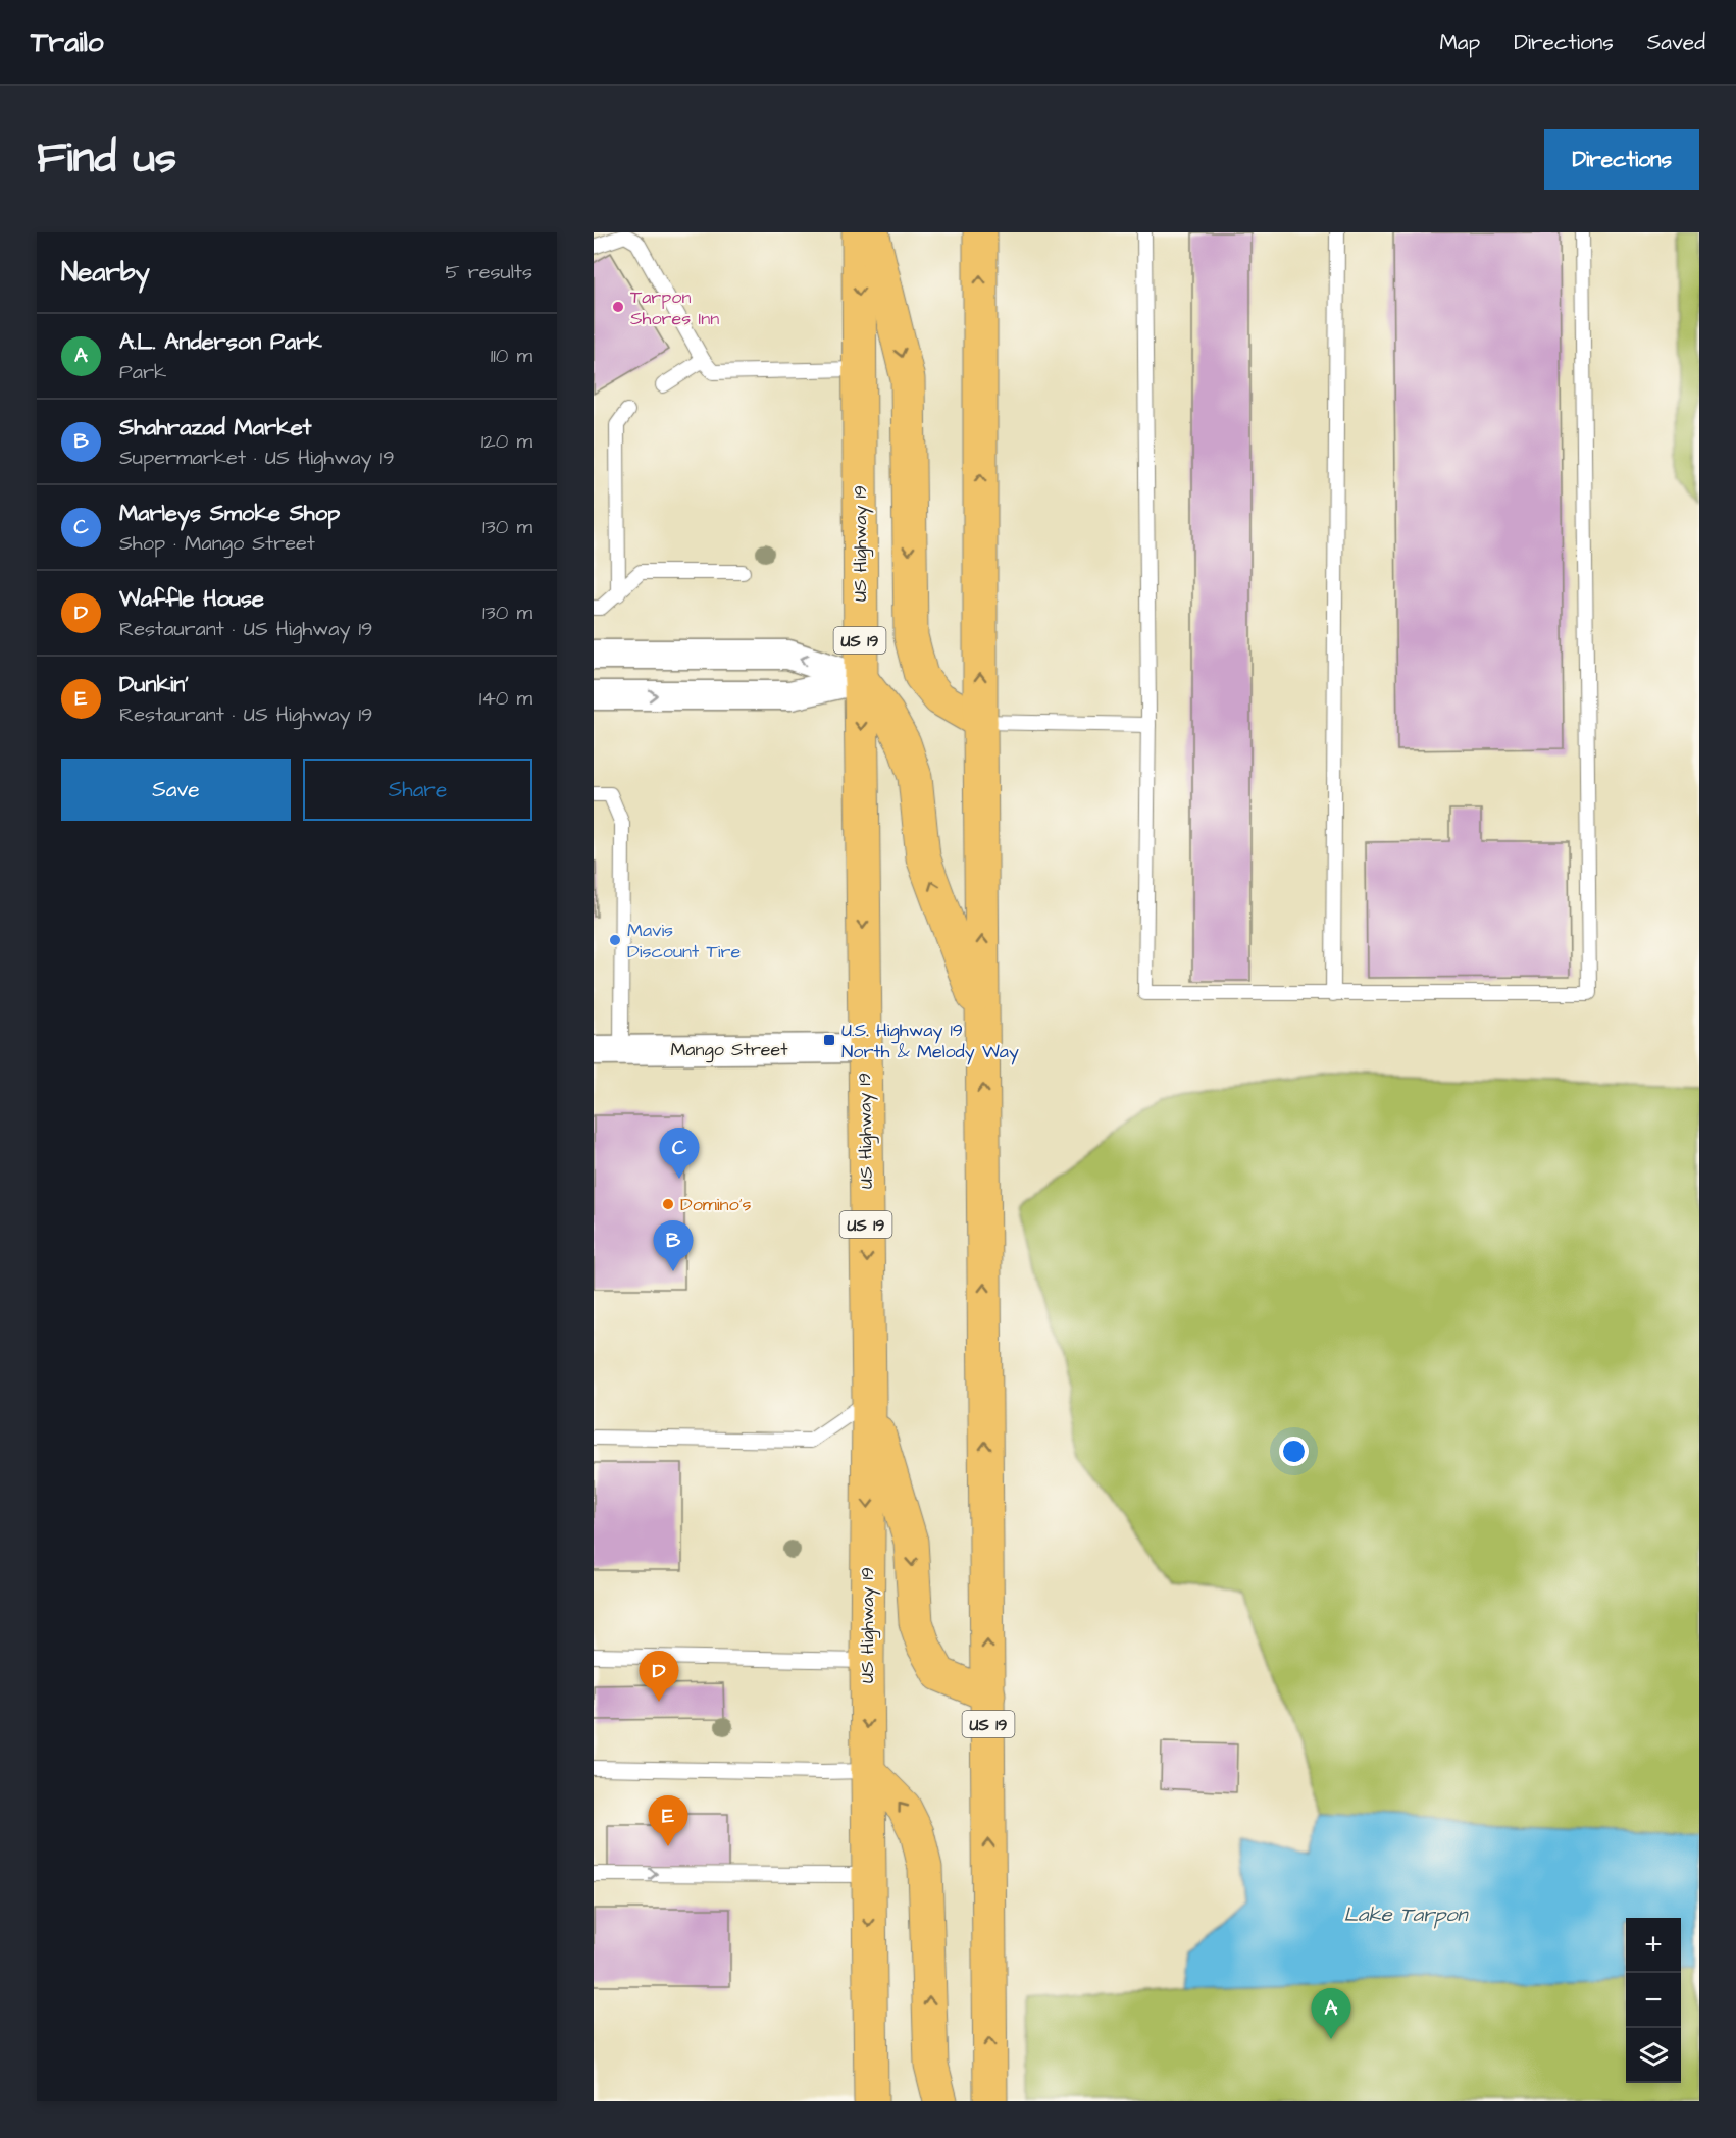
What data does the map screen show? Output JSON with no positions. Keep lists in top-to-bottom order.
{
  "streets": {
    "highway": ["US Highway 19", "US 19"],
    "street": ["Mango Street"]
  },
  "crossings": [
    ["US Highway 19", "Mango Street"]
  ],
  "water": ["Lake Tarpon"],
  "places": {
    "other": ["Tarpon Shores Inn", "Mavis Discount Tire", "Domino's"],
    "transit": ["U.S. Highway 19 North & Melody Way"]
  },
  "page": {
    "header": "Trailo",
    "nav": ["Map", "Directions", "Saved"],
    "title": "Find us",
    "buttons": [
      "Directions",
      ["Save", "Share"]
    ],
    "heading": ["Nearby", "5 results"],
    "list": [
      {
        "mark": "A",
        "name": "A.L. Anderson Park",
        "note": "Park",
        "value": "110 m"
      },
      {
        "mark": "B",
        "name": "Shahrazad Market",
        "note": "Supermarket · US Highway 19",
        "value": "120 m"
      },
      {
        "mark": "C",
        "name": "Marleys Smoke Shop",
        "note": "Shop · Mango Street",
        "value": "130 m"
      },
      {
        "mark": "D",
        "name": "Waffle House",
        "note": "Restaurant · US Highway 19",
        "value": "130 m"
      },
      {
        "mark": "E",
        "name": "Dunkin'",
        "note": "Restaurant · US Highway 19",
        "value": "140 m"
      }
    ],
    "pins": [
      "C",
      "B",
      "D",
      "E",
      "A"
    ],
    "map_buttons": ["+", "−"]
  }
}
